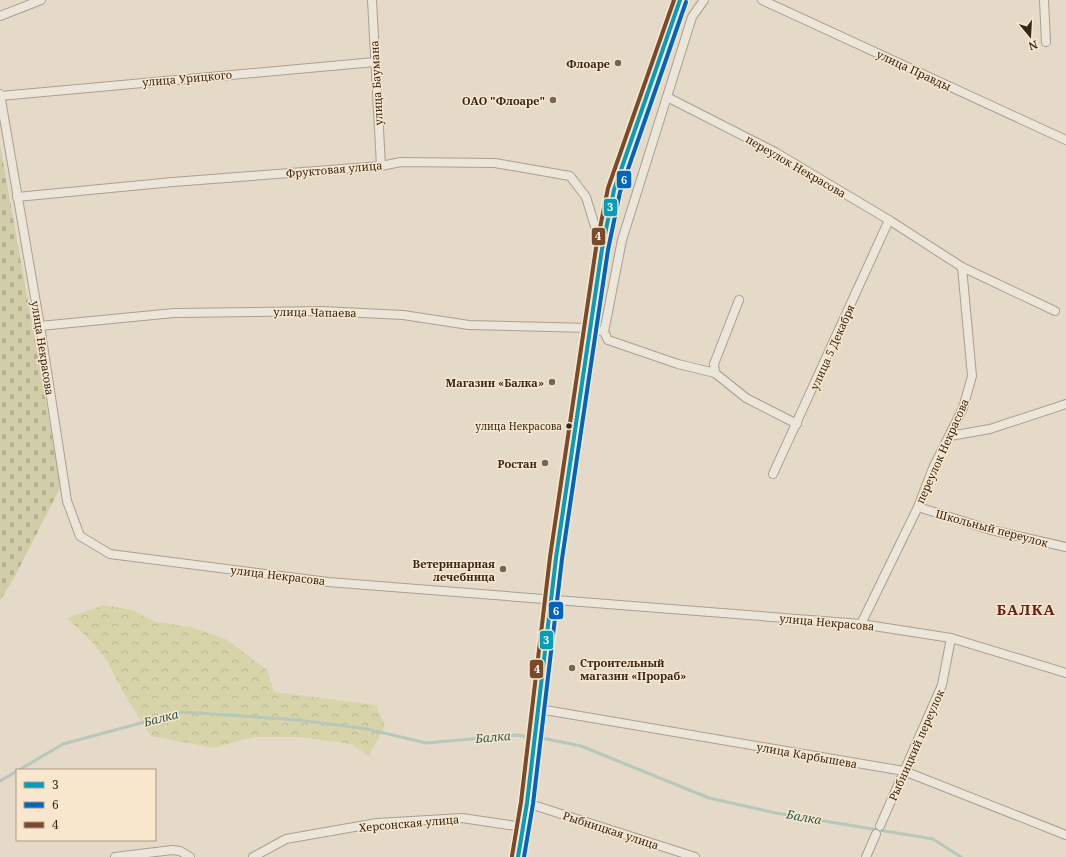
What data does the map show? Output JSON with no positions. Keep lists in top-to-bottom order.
{
  "streets": {
    "street": [
      "улица Правды",
      "улица Урицкого",
      "улица Баумана",
      "переулок Некрасова",
      "Фруктовая улица",
      "улица Чапаева",
      "улица 5 Декабря",
      "улица Некрасова",
      "Школьный переулок",
      "Рыбницкий переулок",
      "улица Карбышева",
      "Херсонская улица",
      "Рыбницкая улица"
    ]
  },
  "crossings": [
    ["улица Урицкого", "улица Баумана"],
    ["улица Урицкого", "улица Некрасова"],
    ["улица Баумана", "Фруктовая улица"],
    ["переулок Некрасова", "улица 5 Декабря"],
    ["переулок Некрасова", "улица Некрасова"],
    ["переулок Некрасова", "Школьный переулок"],
    ["Фруктовая улица", "улица Некрасова"],
    ["улица Чапаева", "улица Некрасова"],
    ["улица Некрасова", "Рыбницкий переулок"],
    ["Рыбницкий переулок", "улица Карбышева"]
  ],
  "districts": ["БАЛКА"],
  "water": ["Балка"],
  "places": [
    "Флоаре",
    "ОАО \"Флоаре\"",
    "Магазин «Балка»",
    "улица Некрасова",
    "Ростан",
    "Ветеринарная лечебница",
    "Строительный магазин «Прораб»"
  ],
  "lines": ["transit line 3", "transit line 4", "transit line 6"],
  "legend": ["3", "6", "4"],
  "north": "bottom"
}
